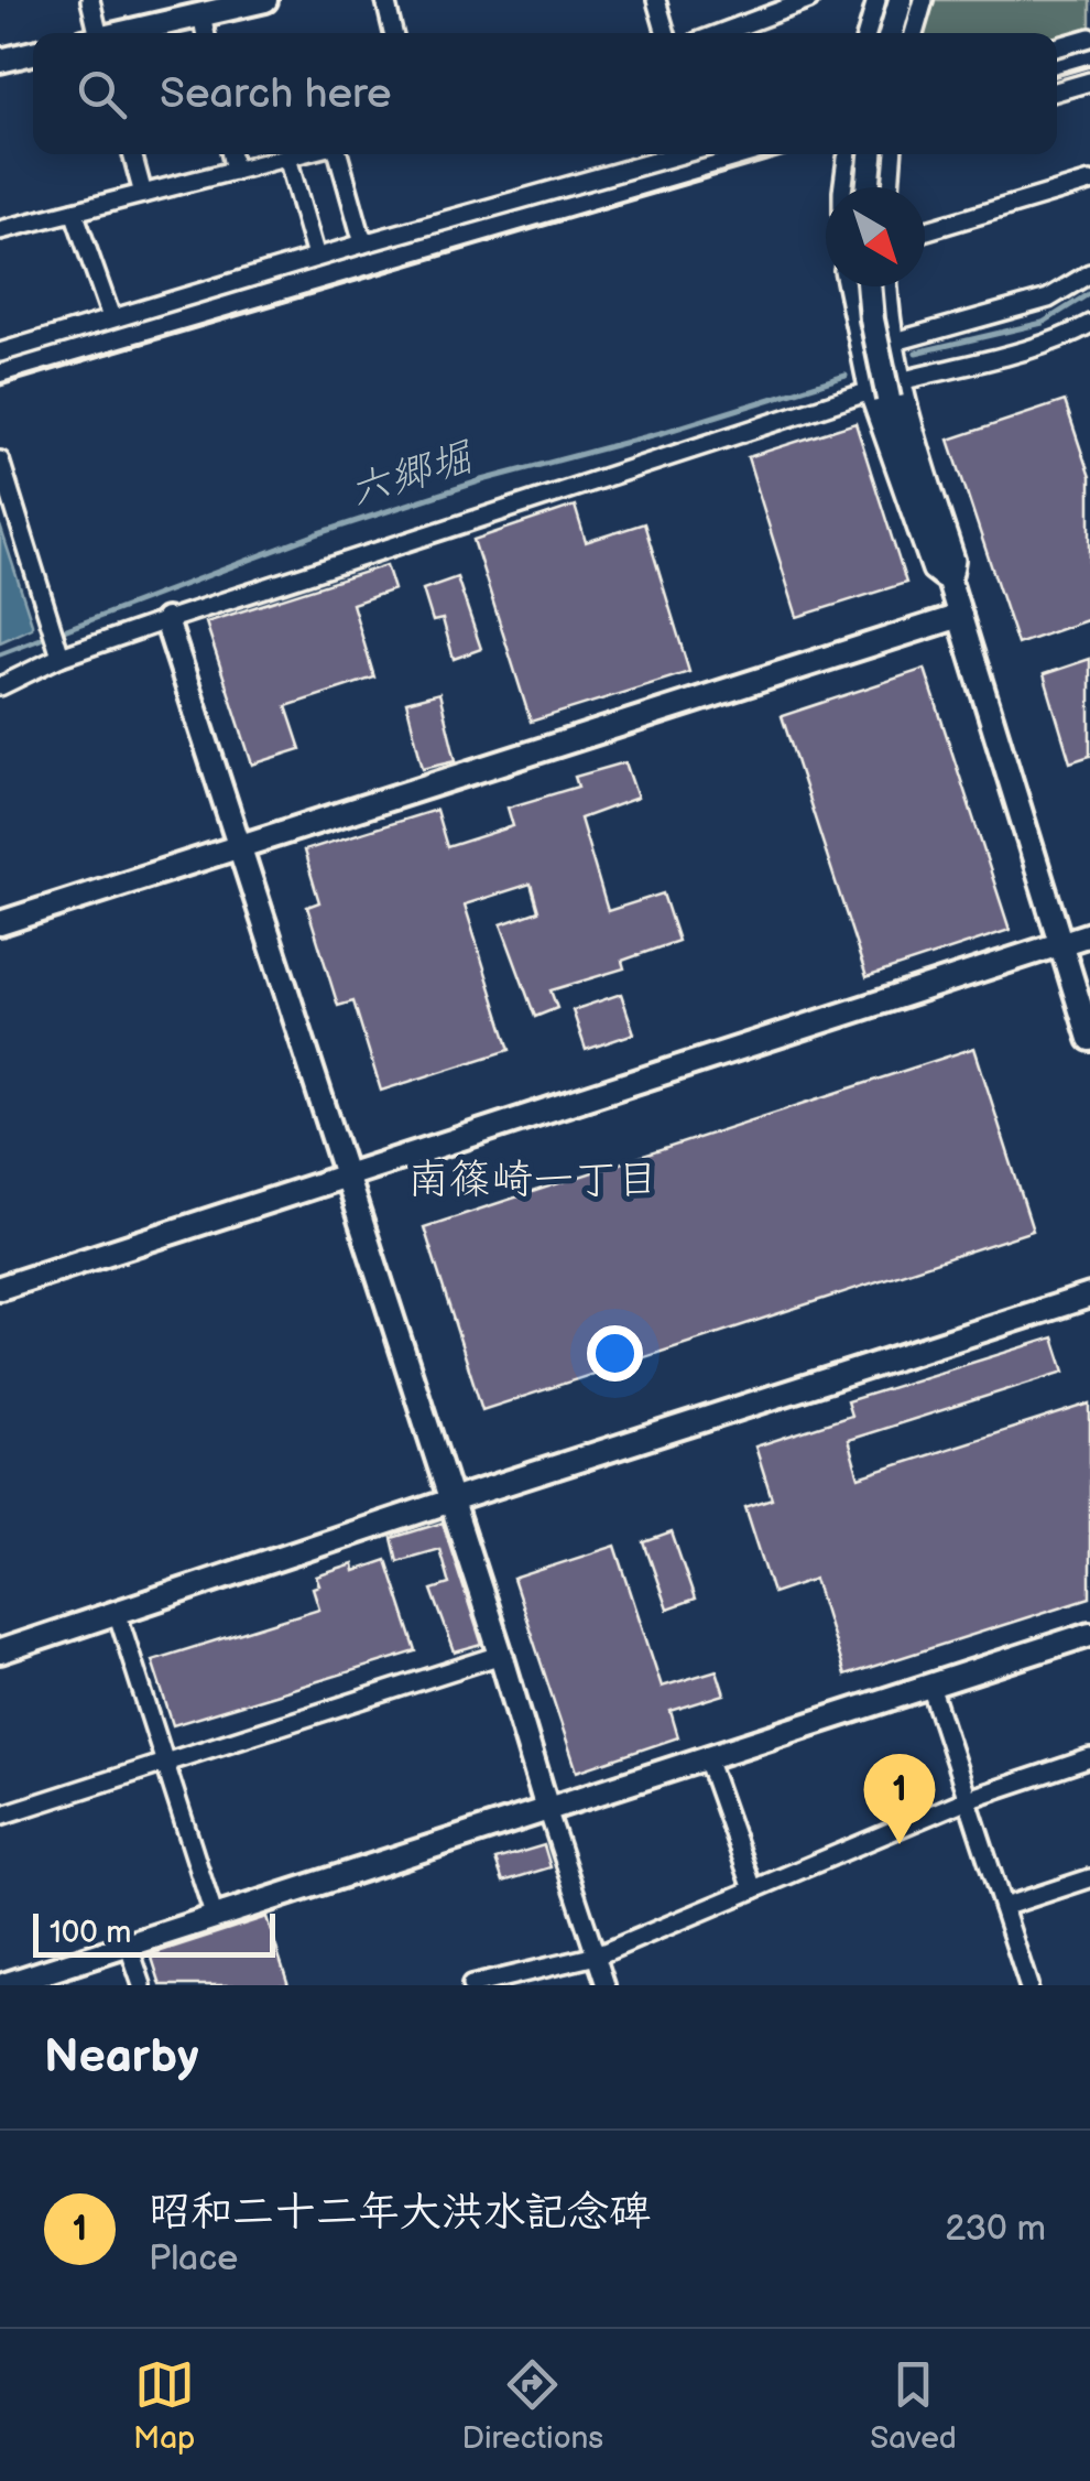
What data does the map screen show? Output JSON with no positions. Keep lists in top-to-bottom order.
{
  "districts": ["南篠崎一丁目"],
  "water": ["六郷堀"],
  "scale_bar": "100 m",
  "north": "bottom right",
  "page": {
    "search": "Search here",
    "pins": "1",
    "scale": "100 m",
    "heading": "Nearby",
    "list": [
      {
        "mark": "1",
        "name": "昭和二十二年大洪水記念碑",
        "note": "Place",
        "value": "230 m"
      }
    ],
    "nav": ["Map", "Directions", "Saved"]
  }
}
